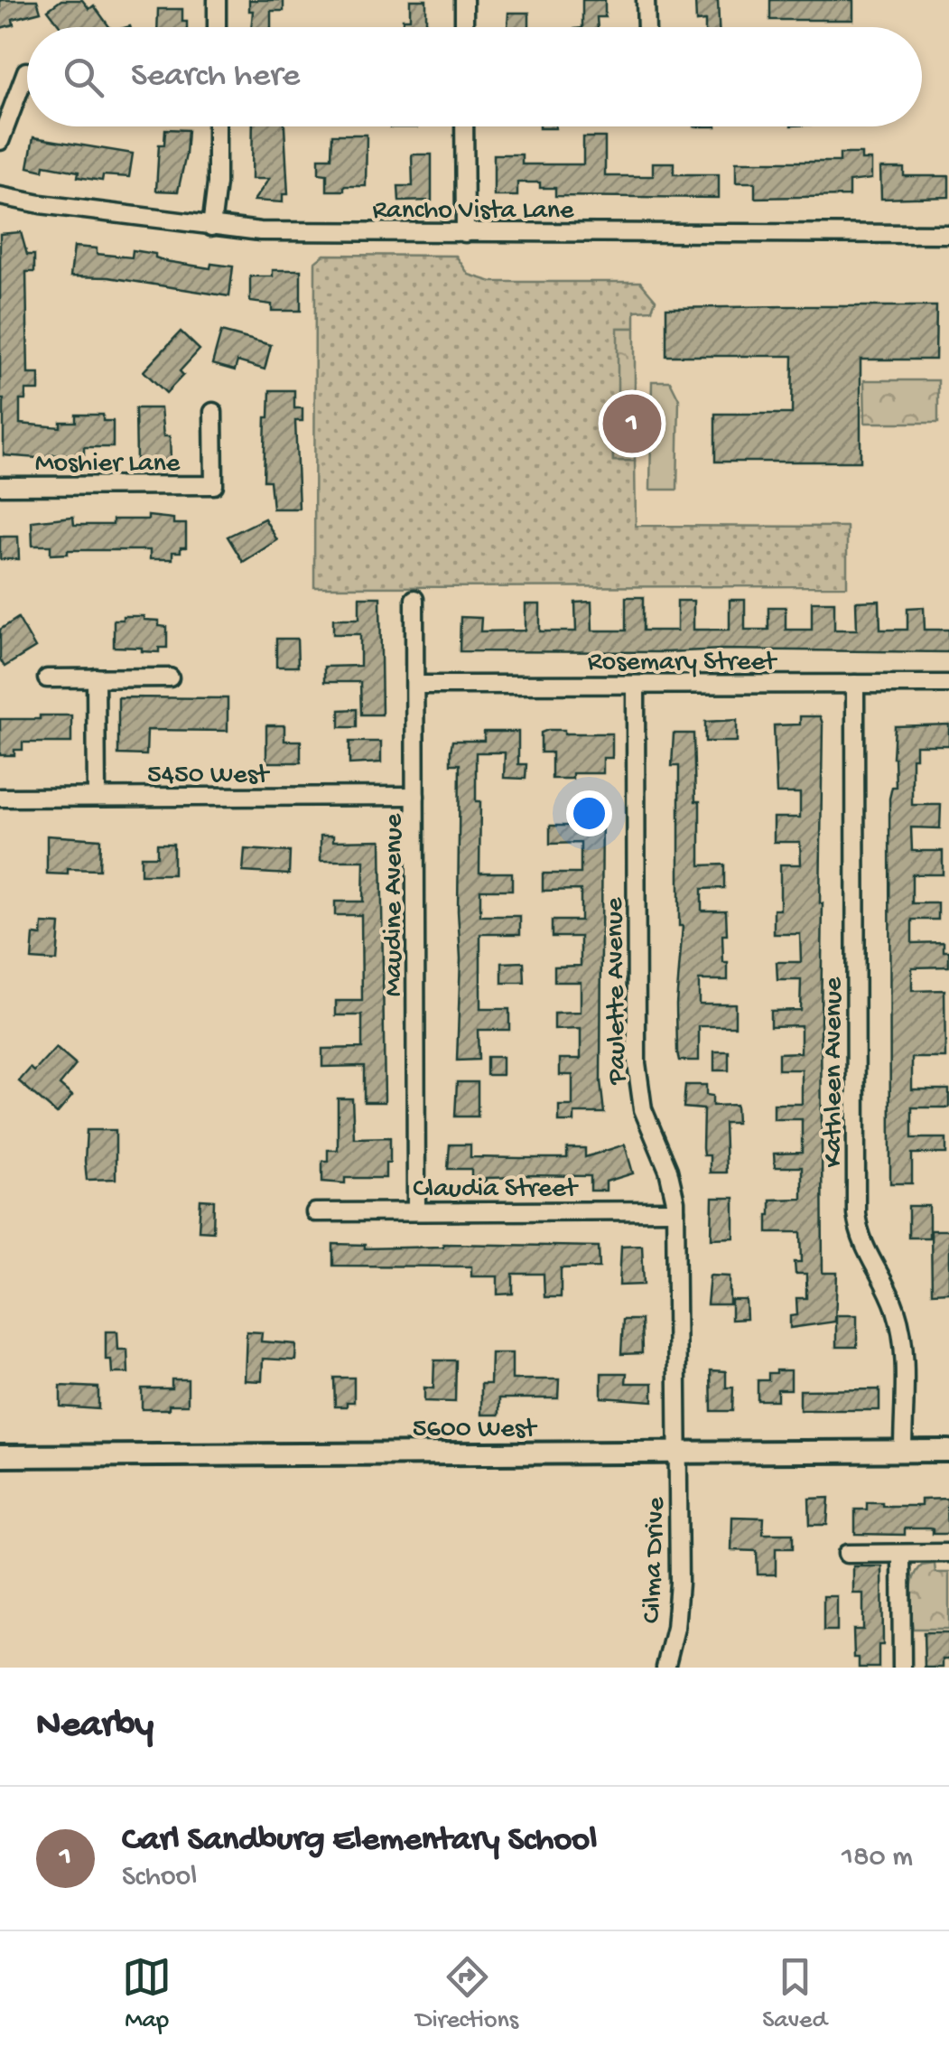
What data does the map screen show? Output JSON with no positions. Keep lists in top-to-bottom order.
{
  "streets": {
    "main road": ["5600 West"],
    "street": [
      "Rancho Vista Lane",
      "Moshier Lane",
      "Rosemary Street",
      "5450 West",
      "Maudine Avenue",
      "Paulette Avenue",
      "Kathleen Avenue",
      "Claudia Street",
      "Cilma Drive"
    ]
  },
  "crossings": [
    ["Rosemary Street", "Maudine Avenue"],
    ["Rosemary Street", "Paulette Avenue"],
    ["Rosemary Street", "Kathleen Avenue"],
    ["5450 West", "Maudine Avenue"],
    ["Maudine Avenue", "Claudia Street"],
    ["Paulette Avenue", "Claudia Street"],
    ["Paulette Avenue", "5600 West"],
    ["Paulette Avenue", "Cilma Drive"],
    ["Kathleen Avenue", "5600 West"],
    ["5600 West", "Cilma Drive"]
  ],
  "page": {
    "search": "Search here",
    "pins": "1",
    "heading": "Nearby",
    "list": [
      {
        "mark": "1",
        "name": "Carl Sandburg Elementary School",
        "note": "School",
        "value": "180 m"
      }
    ],
    "nav": ["Map", "Directions", "Saved"]
  }
}
